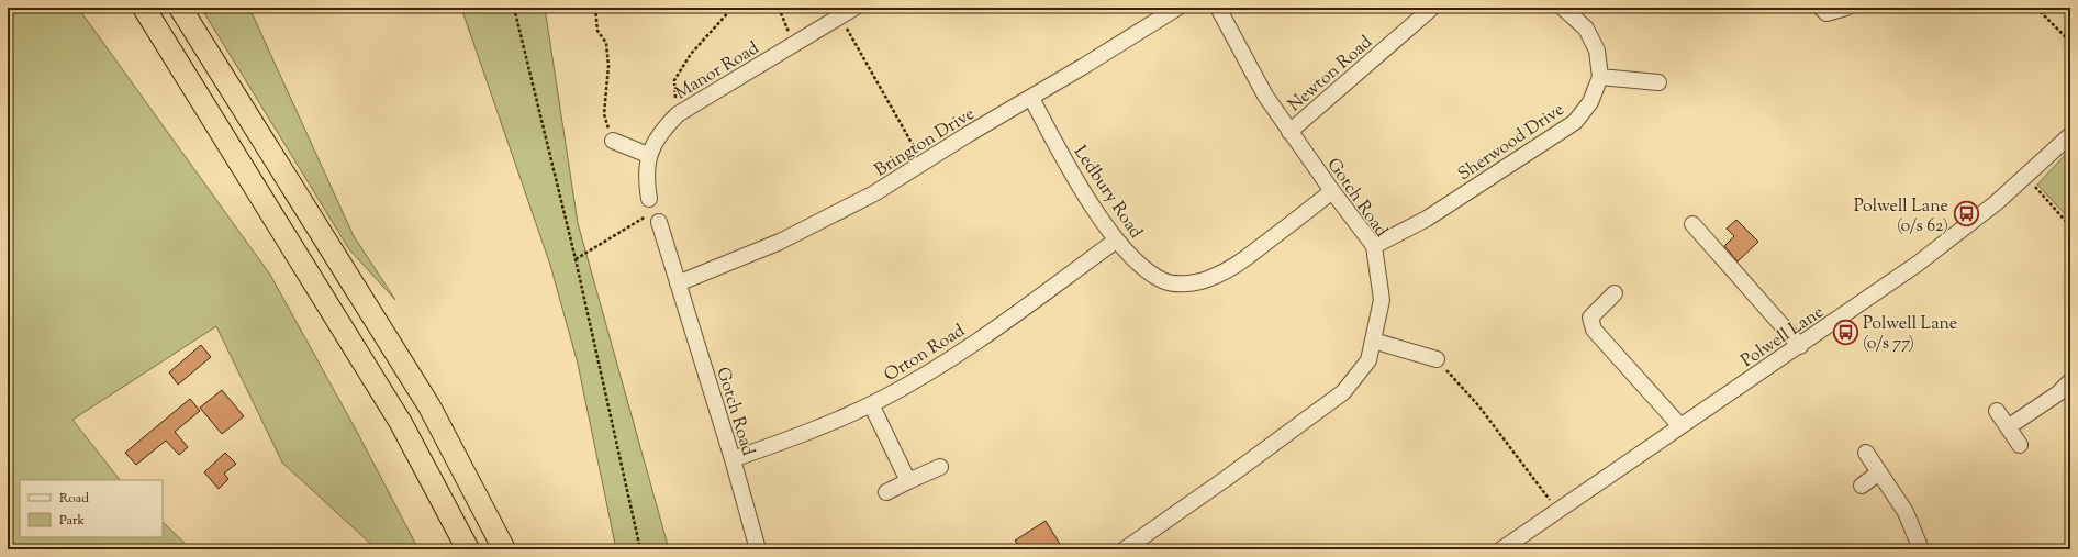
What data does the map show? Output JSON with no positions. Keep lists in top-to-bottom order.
{
  "streets": {
    "street": [
      "Manor Road",
      "Newton Road",
      "Brington Drive",
      "Sherwood Drive",
      "Ledbury Road",
      "Gotch Road",
      "Polwell Lane",
      "Orton Road"
    ]
  },
  "crossings": [
    ["Newton Road", "Gotch Road"],
    ["Brington Drive", "Ledbury Road"],
    ["Brington Drive", "Gotch Road"],
    ["Sherwood Drive", "Gotch Road"],
    ["Ledbury Road", "Gotch Road"],
    ["Ledbury Road", "Orton Road"],
    ["Gotch Road", "Orton Road"]
  ],
  "places": {
    "bus stop": ["Polwell Lane (o/s 62)", "Polwell Lane (o/s 77)"]
  },
  "legend": ["Road", "Park"]
}
